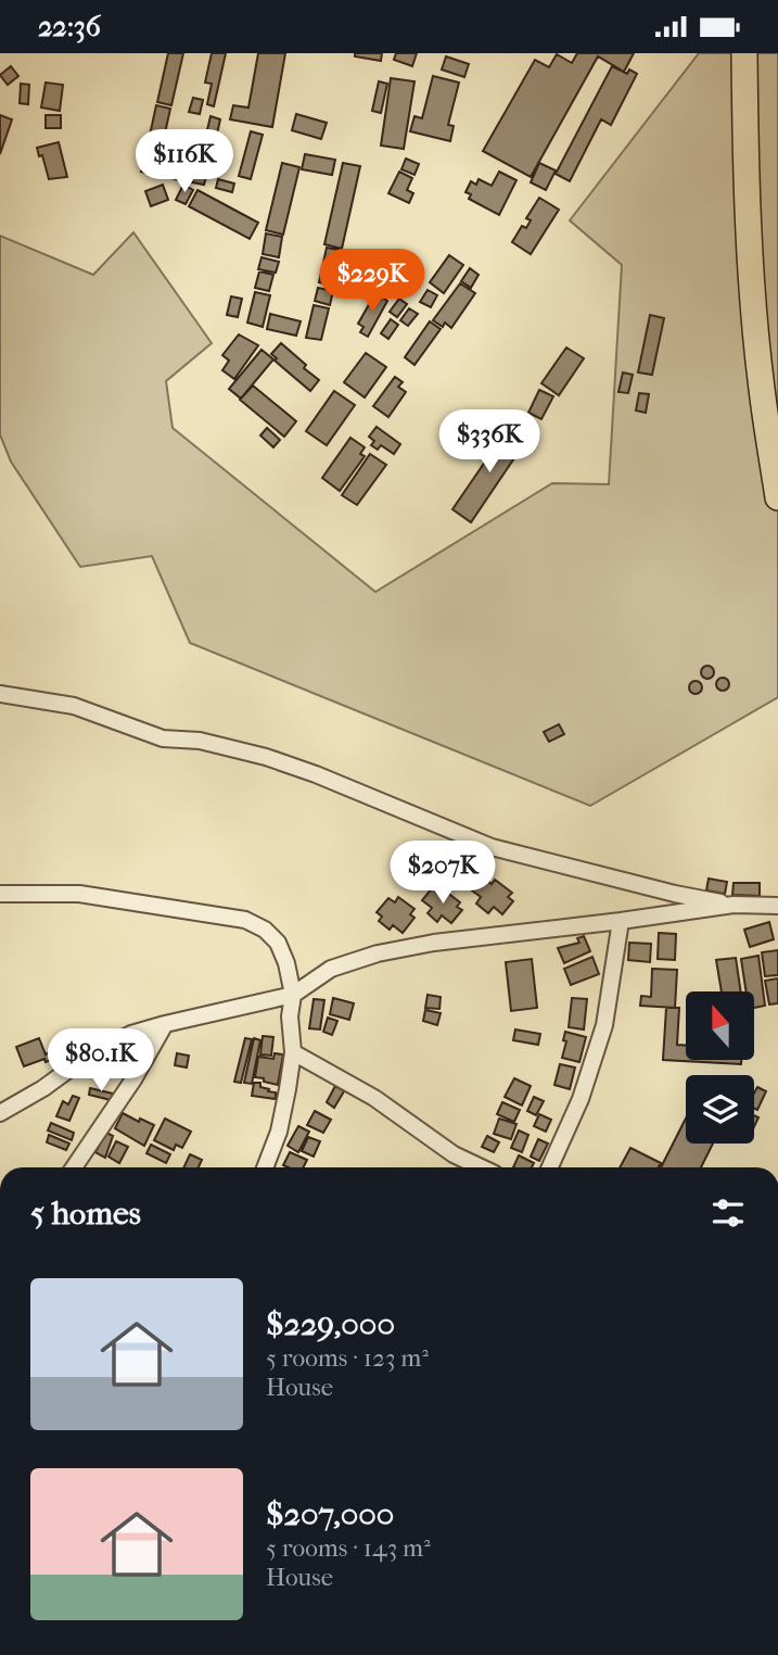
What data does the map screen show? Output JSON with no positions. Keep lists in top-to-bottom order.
{
  "north": "top",
  "page": {
    "status": "22:36",
    "price": [
      "$116K",
      "$229K",
      "$336K",
      "$207K",
      "$80.1K"
    ],
    "heading": "5 homes",
    "list": [
      {
        "name": "$229,000",
        "note": "5 rooms · 123 m² · House"
      },
      {
        "name": "$207,000",
        "note": "5 rooms · 143 m² · House"
      }
    ]
  }
}
